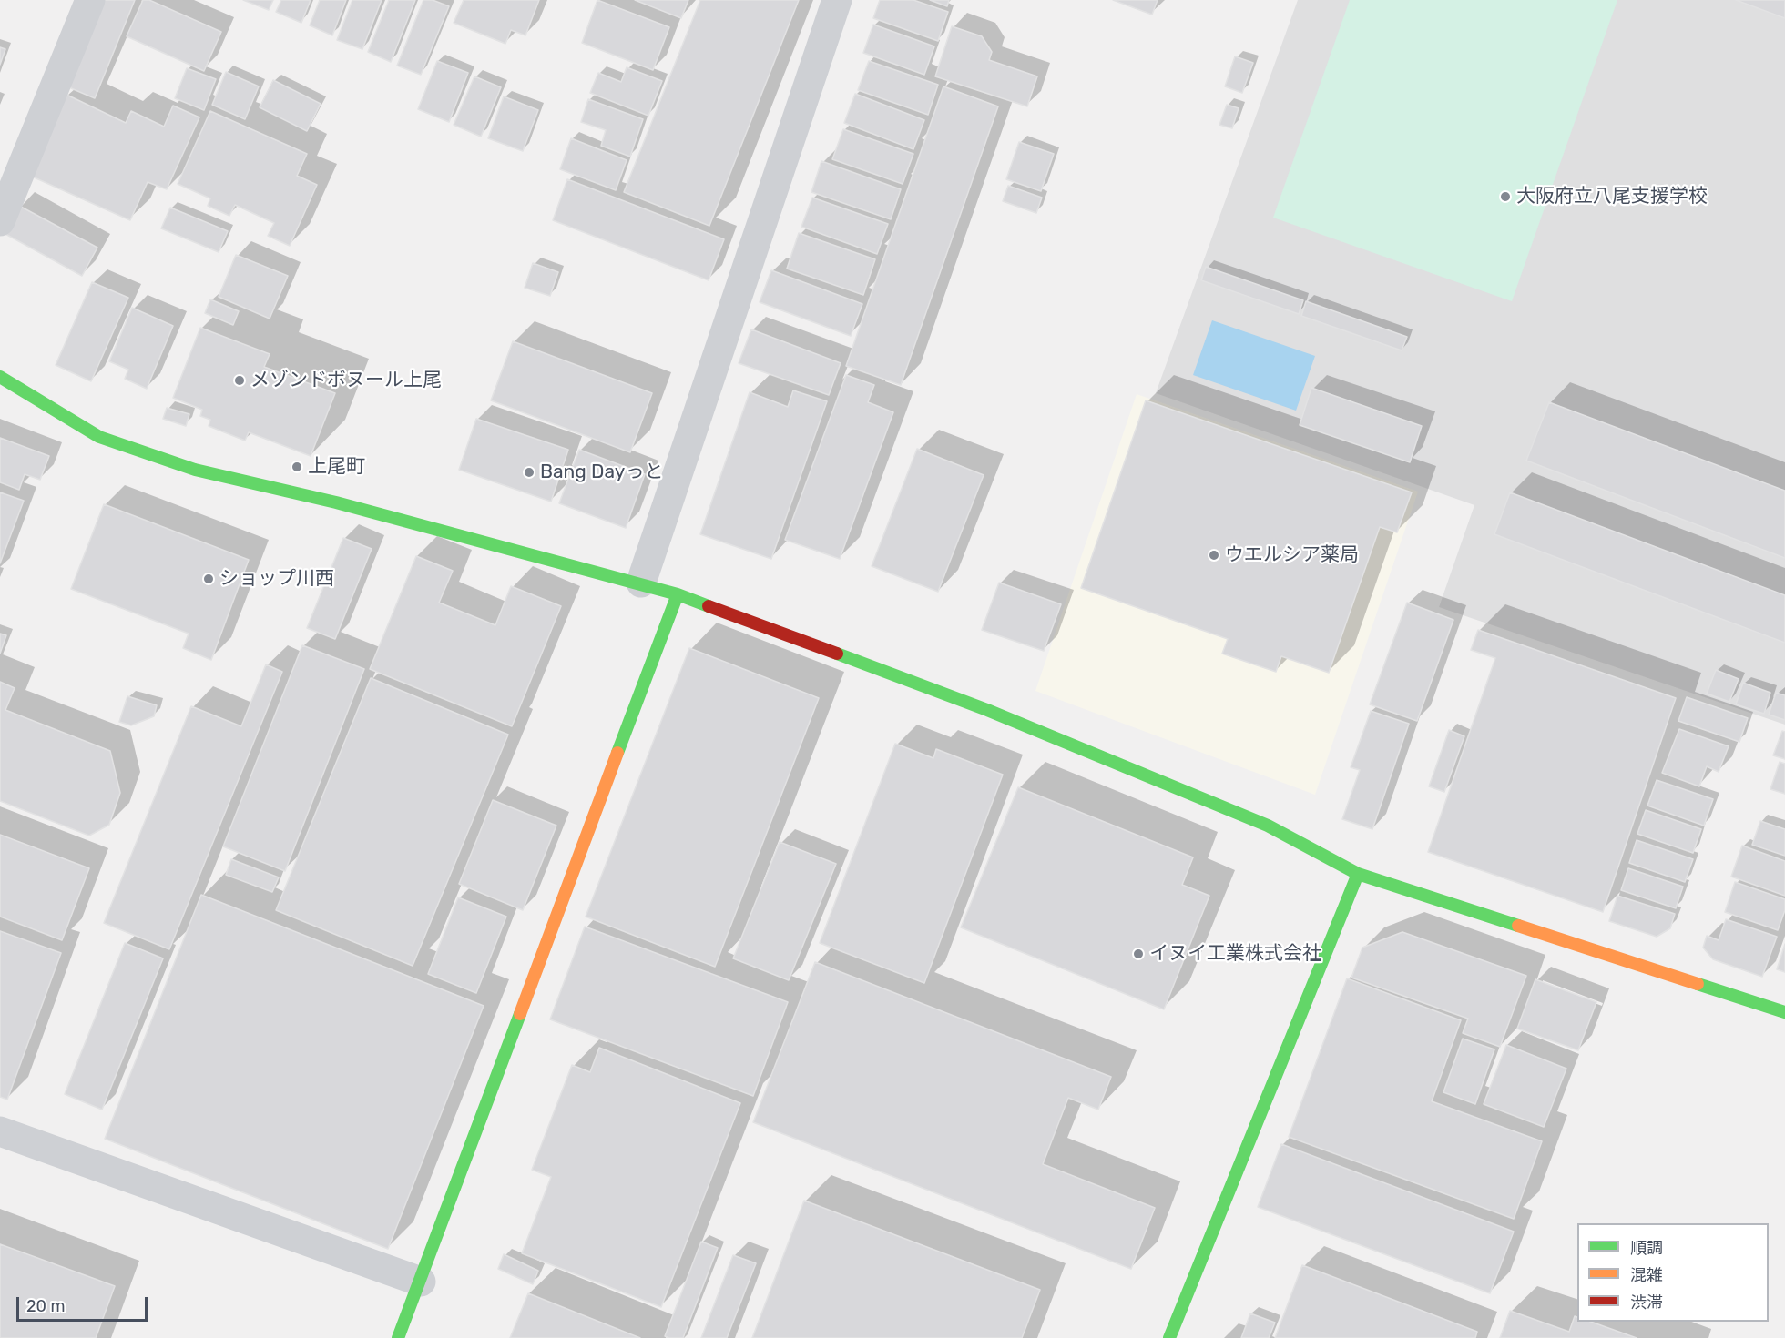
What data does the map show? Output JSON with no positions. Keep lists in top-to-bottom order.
{
  "places": [
    "大阪府立八尾支援学校",
    "メゾンドボヌール上尾",
    "上尾町",
    "Bang Dayっと",
    "ウエルシア薬局",
    "ショップ川西",
    "イヌイ工業株式会社"
  ],
  "legend": ["順調", "混雑", "渋滞"],
  "scale_bar": "20 m"
}
